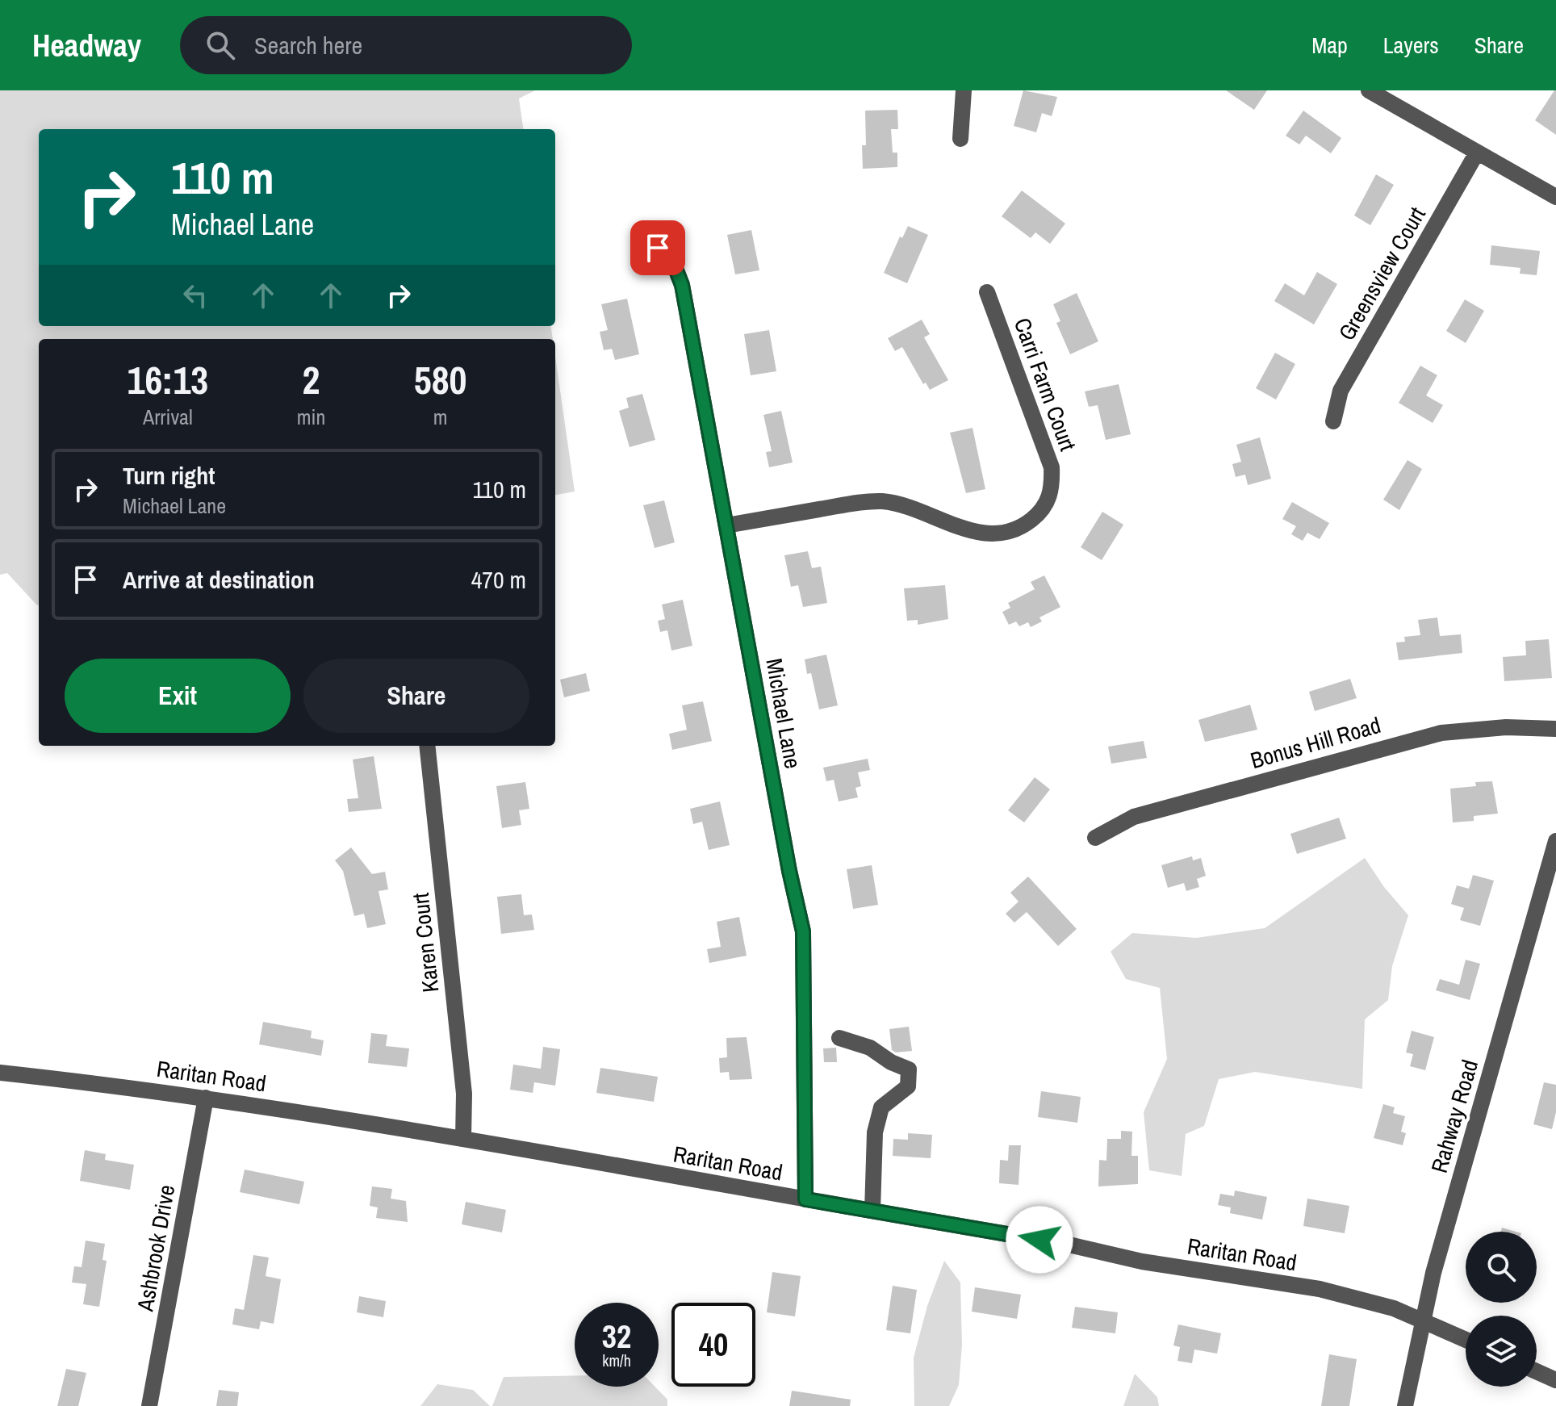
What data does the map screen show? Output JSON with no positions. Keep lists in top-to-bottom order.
{
  "streets": {
    "street": [
      "Greensview Court",
      "Carri Farm Court",
      "Michael Lane",
      "Bonus Hill Road",
      "Karen Court",
      "Raritan Road",
      "Rahway Road",
      "Ashbrook Drive"
    ]
  },
  "crossings": [
    ["Carri Farm Court", "Michael Lane"],
    ["Michael Lane", "Raritan Road"],
    ["Karen Court", "Raritan Road"],
    ["Raritan Road", "Rahway Road"],
    ["Raritan Road", "Ashbrook Drive"]
  ],
  "page": {
    "header": "Headway",
    "search": "Search here",
    "nav": ["Map", "Layers", "Share"],
    "turn": ["110 m", "Michael Lane"],
    "eta": [
      "16:13",
      "Arrival",
      "2",
      "min",
      "580",
      "m"
    ],
    "list": [
      {
        "name": "Turn right",
        "note": "Michael Lane",
        "value": "110 m"
      },
      {
        "name": "Arrive at destination",
        "value": "470 m"
      }
    ],
    "buttons": ["Exit", "Share"],
    "speed": "32 km/h",
    "limit": "40"
  }
}
